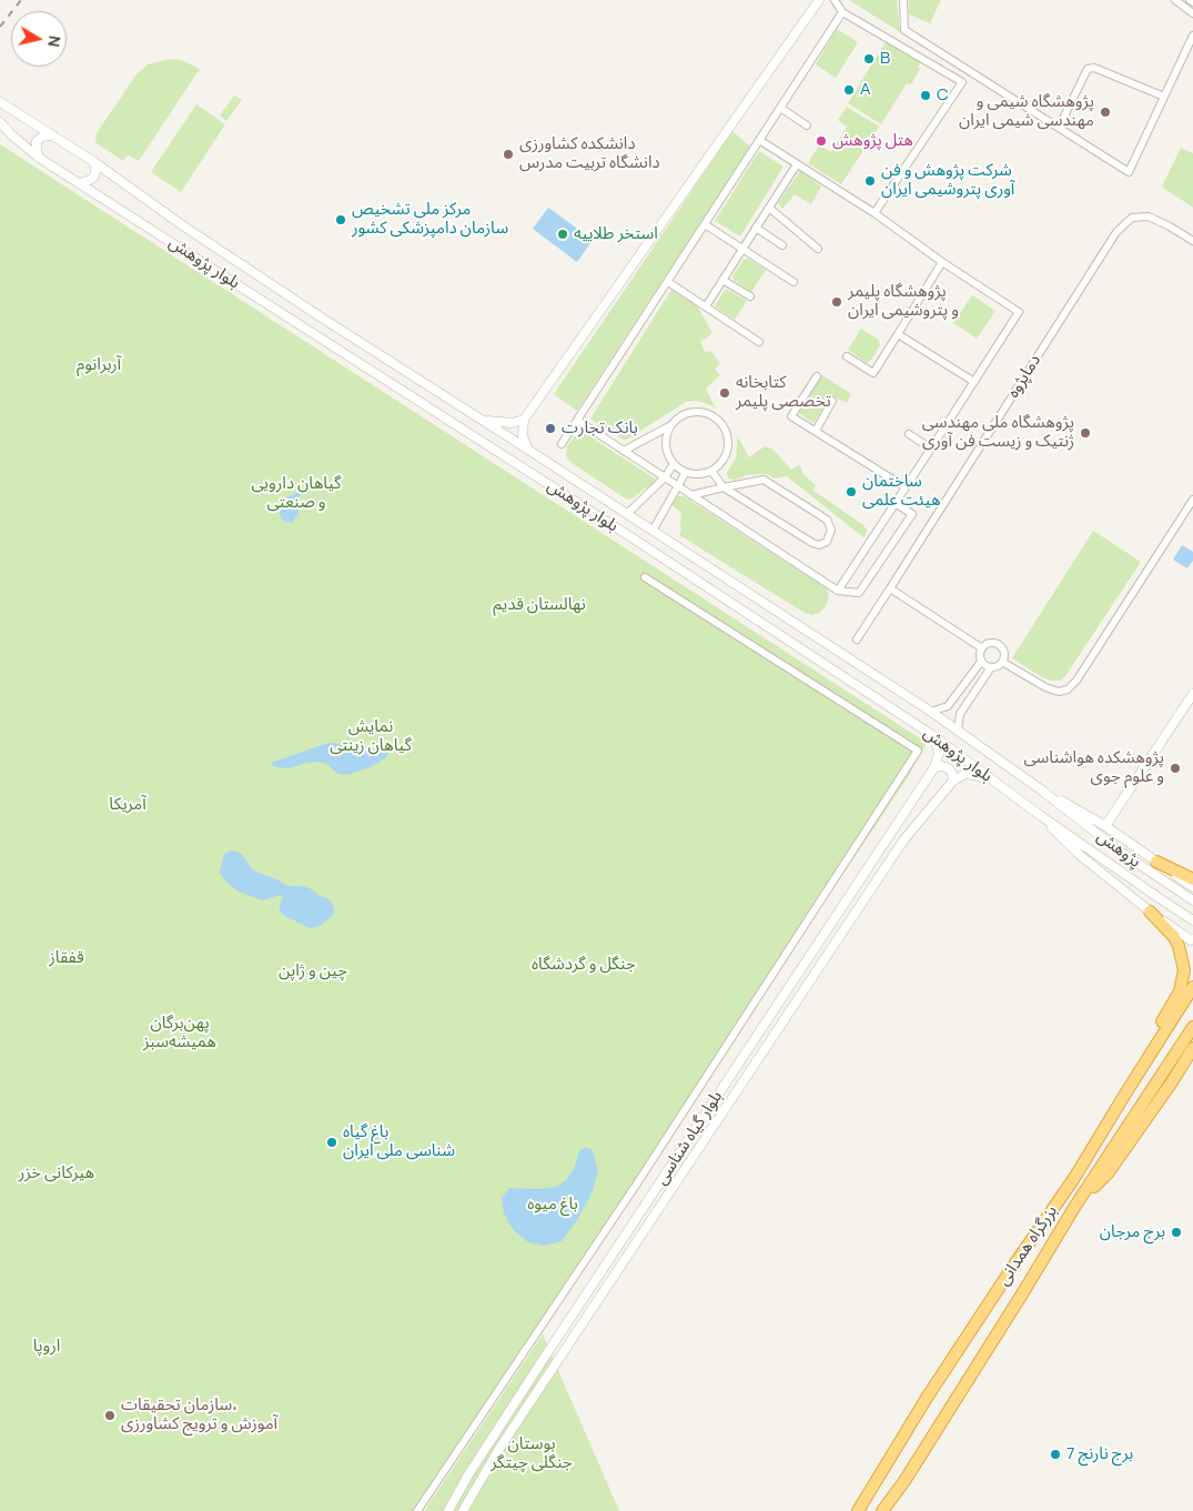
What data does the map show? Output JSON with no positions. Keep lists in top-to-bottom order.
{
  "streets": {
    "highway": ["بزرگراه همدانی"],
    "street": [
      "بلوار پژوهش",
      "دماپژوه",
      "پژوهش",
      "بلوار گیاه شناسی"
    ]
  },
  "crossings": [
    ["بلوار پژوهش", "پژوهش"]
  ],
  "parks": [
    "آربرانوم",
    "گیاهان دارویی و صنعتی",
    "نهالستان قدیم",
    "نمایش گیاهان زینتی",
    "آمریکا",
    "قفقاز",
    "جنگل و گردشگاه",
    "چین و ژاپن",
    "پهن‌برگان همیشه‌سبز",
    "هیرکانی خزر",
    "باغ میوه",
    "اروپا",
    "بوستان جنگلی چیتگر"
  ],
  "places": [
    "B",
    "A",
    "C",
    "پژوهشگاه شیمی و مهندسی شیمی ایران",
    "هتل پژوهش",
    "دانشکده کشاورزی دانشگاه تربیت مدرس",
    "شرکت پژوهش و فن آوری پتروشیمی ایران",
    "مرکز ملی تشخیص سازمان دامپزشکی کشور",
    "استخر طلاییه",
    "پژوهشگاه پلیمر و پتروشیمی ایران",
    "کتابخانه تخصصی پلیمر",
    "بانک تجارت",
    "پژوهشگاه ملی مهندسی ژنتیک و زیست فن آوری",
    "ساختمان هیئت علمی",
    "پژوهشکده هواشناسی و علوم جوی",
    "باغ گیاه‌ شناسی ملی ایران",
    "برج مرجان",
    "سازمان تحقیقات، آموزش و ترویج کشاورزی",
    "برج نارنج 7"
  ],
  "north": "right"
}
